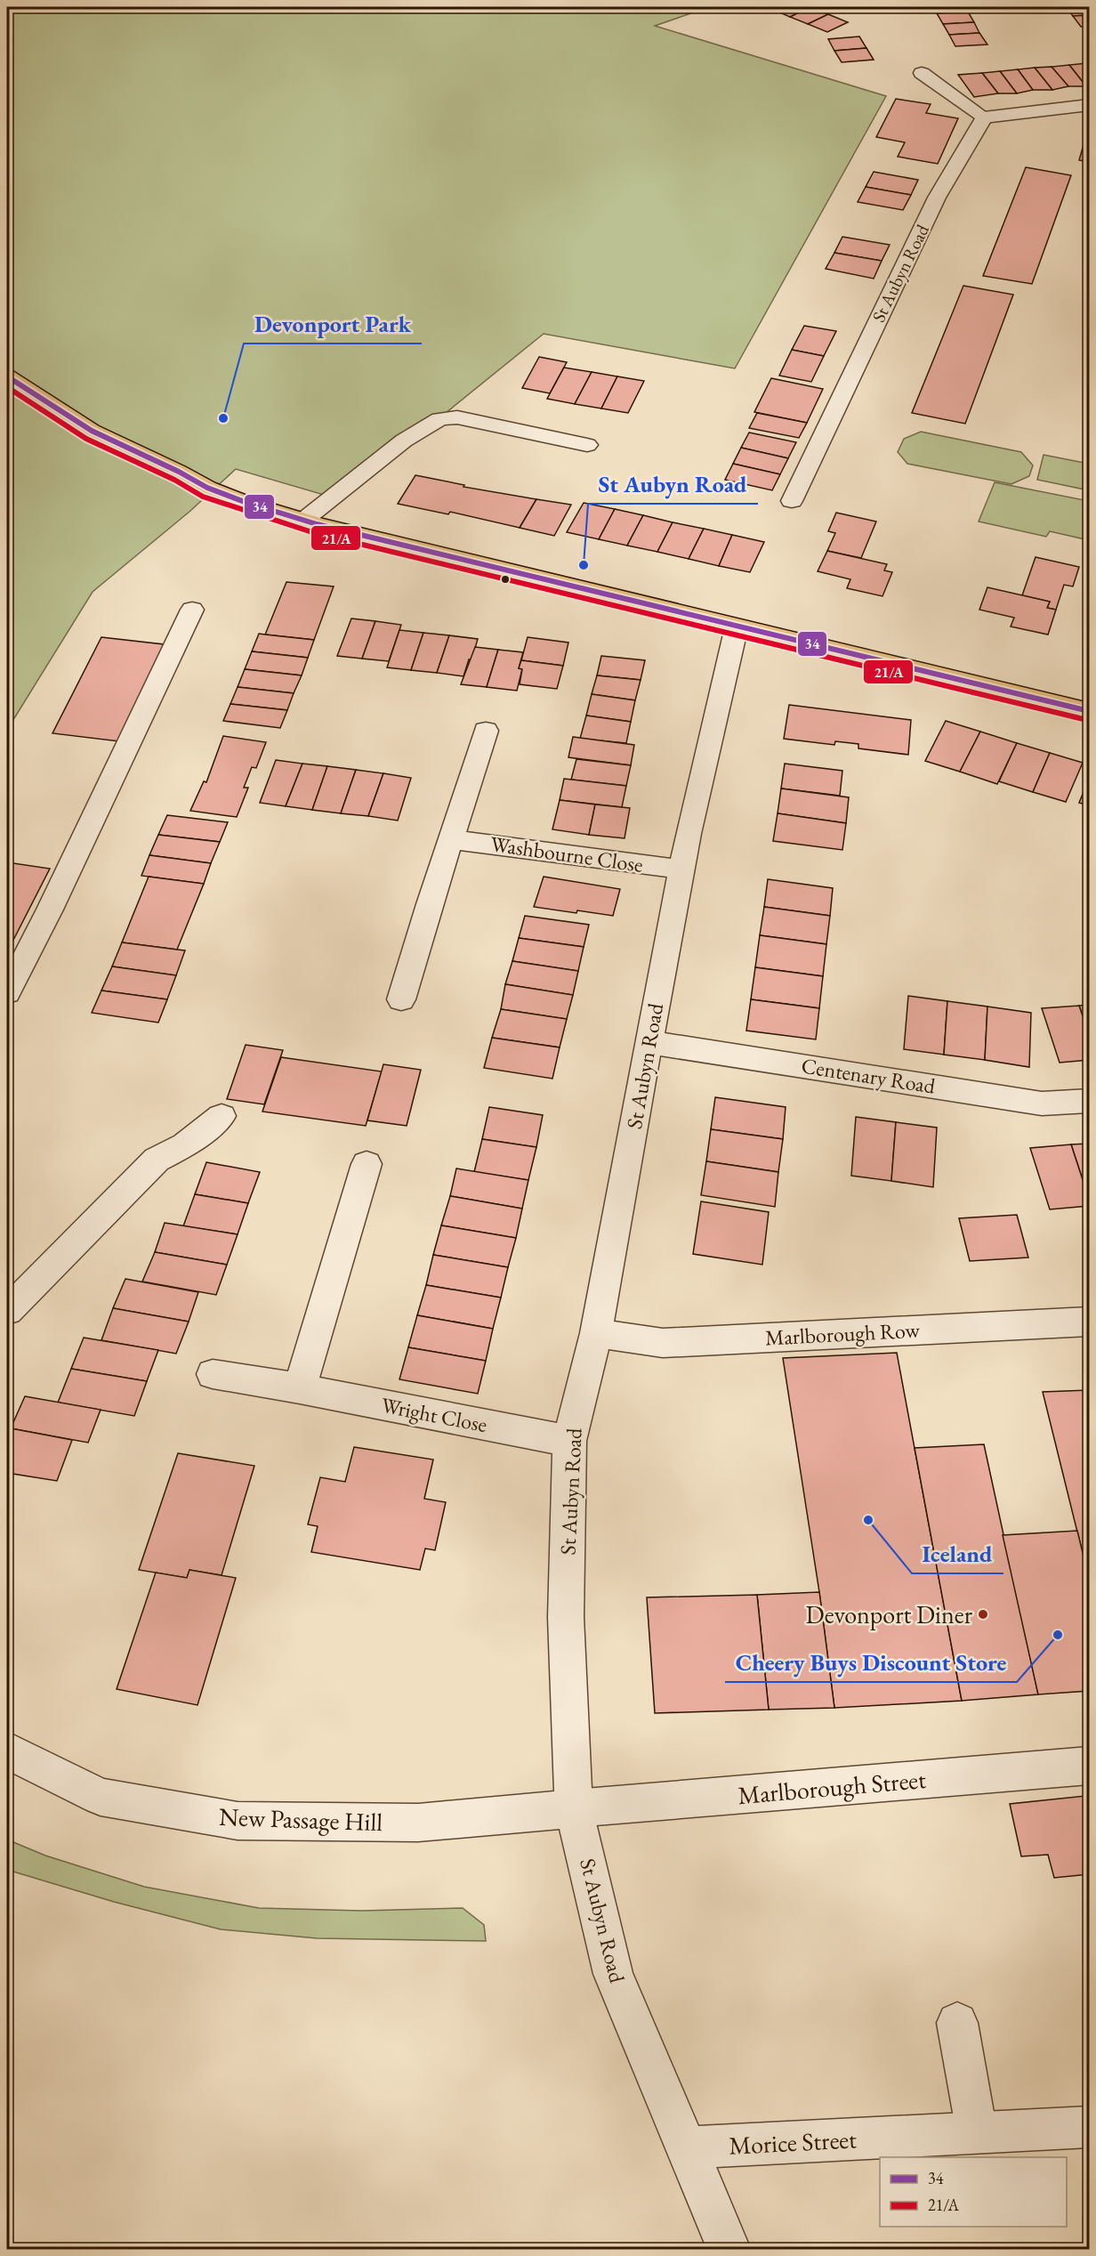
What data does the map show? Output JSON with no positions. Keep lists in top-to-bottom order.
{
  "streets": {
    "street": [
      "St Aubyn Road",
      "Washbourne Close",
      "Centenary Road",
      "Marlborough Row",
      "Wright Close",
      "Marlborough Street",
      "New Passage Hill",
      "Morice Street"
    ]
  },
  "crossings": [
    ["St Aubyn Road", "Washbourne Close"],
    ["St Aubyn Road", "Centenary Road"],
    ["St Aubyn Road", "Marlborough Row"],
    ["St Aubyn Road", "Wright Close"],
    ["St Aubyn Road", "Marlborough Street"],
    ["St Aubyn Road", "New Passage Hill"],
    ["St Aubyn Road", "Morice Street"],
    ["Marlborough Street", "New Passage Hill"]
  ],
  "places": [
    "Devonport Park",
    "St Aubyn Road",
    "Iceland",
    "Devonport Diner",
    "Cheery Buys Discount Store"
  ],
  "lines": ["transit line 34", "transit line 21/A"],
  "legend": ["34", "21/A"]
}
